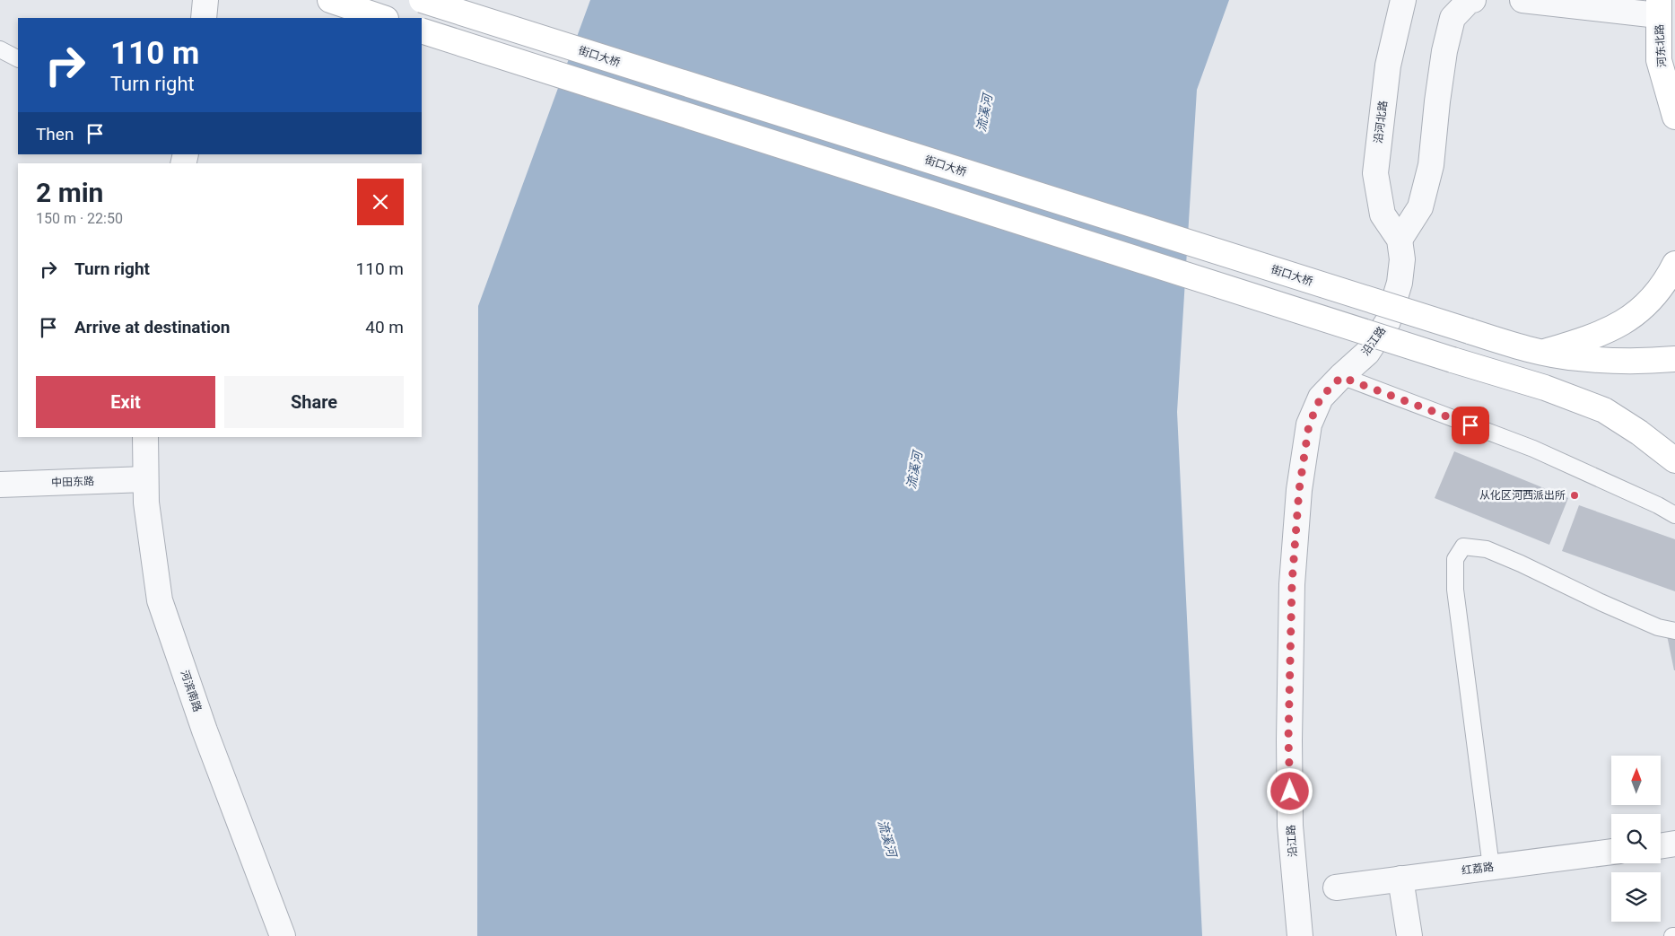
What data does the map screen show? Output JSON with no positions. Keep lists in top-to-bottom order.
{
  "streets": {
    "main road": ["河东北路", "街口大桥"],
    "street": [
      "沿河北路",
      "沿江路",
      "中田东路",
      "河滨南路",
      "红荔路"
    ]
  },
  "crossings": [
    ["沿河北路", "沿江路"],
    ["中田东路", "河滨南路"]
  ],
  "water": ["流溪河"],
  "places": ["从化区河西派出所"],
  "north": "top",
  "page": {
    "turn": ["110 m", "Turn right"],
    "then": "Then",
    "heading": ["2 min", "150 m · 22:50"],
    "list": [
      {
        "name": "Turn right",
        "value": "110 m"
      },
      {
        "name": "Arrive at destination",
        "value": "40 m"
      }
    ],
    "buttons": ["Exit", "Share"]
  }
}
